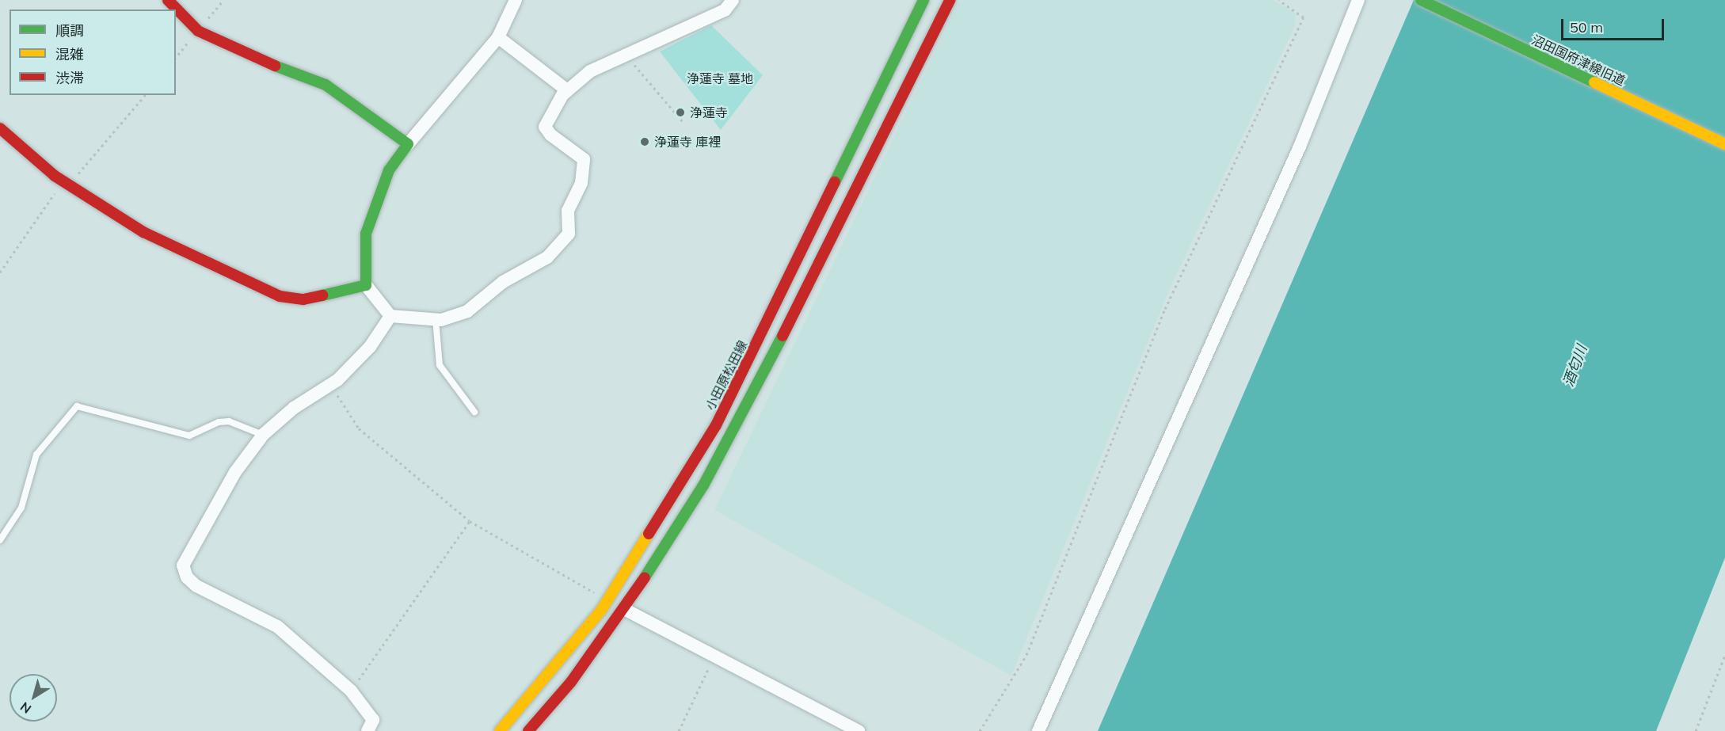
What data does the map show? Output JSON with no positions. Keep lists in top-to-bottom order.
{
  "streets": {
    "main road": ["沼田国府津線旧道", "小田原松田線"]
  },
  "water": ["酒匂川"],
  "parks": ["浄蓮寺 墓地"],
  "places": ["浄蓮寺", "浄蓮寺 庫裡"],
  "legend": ["順調", "混雑", "渋滞"],
  "scale_bar": "50 m",
  "north": "bottom left"
}
